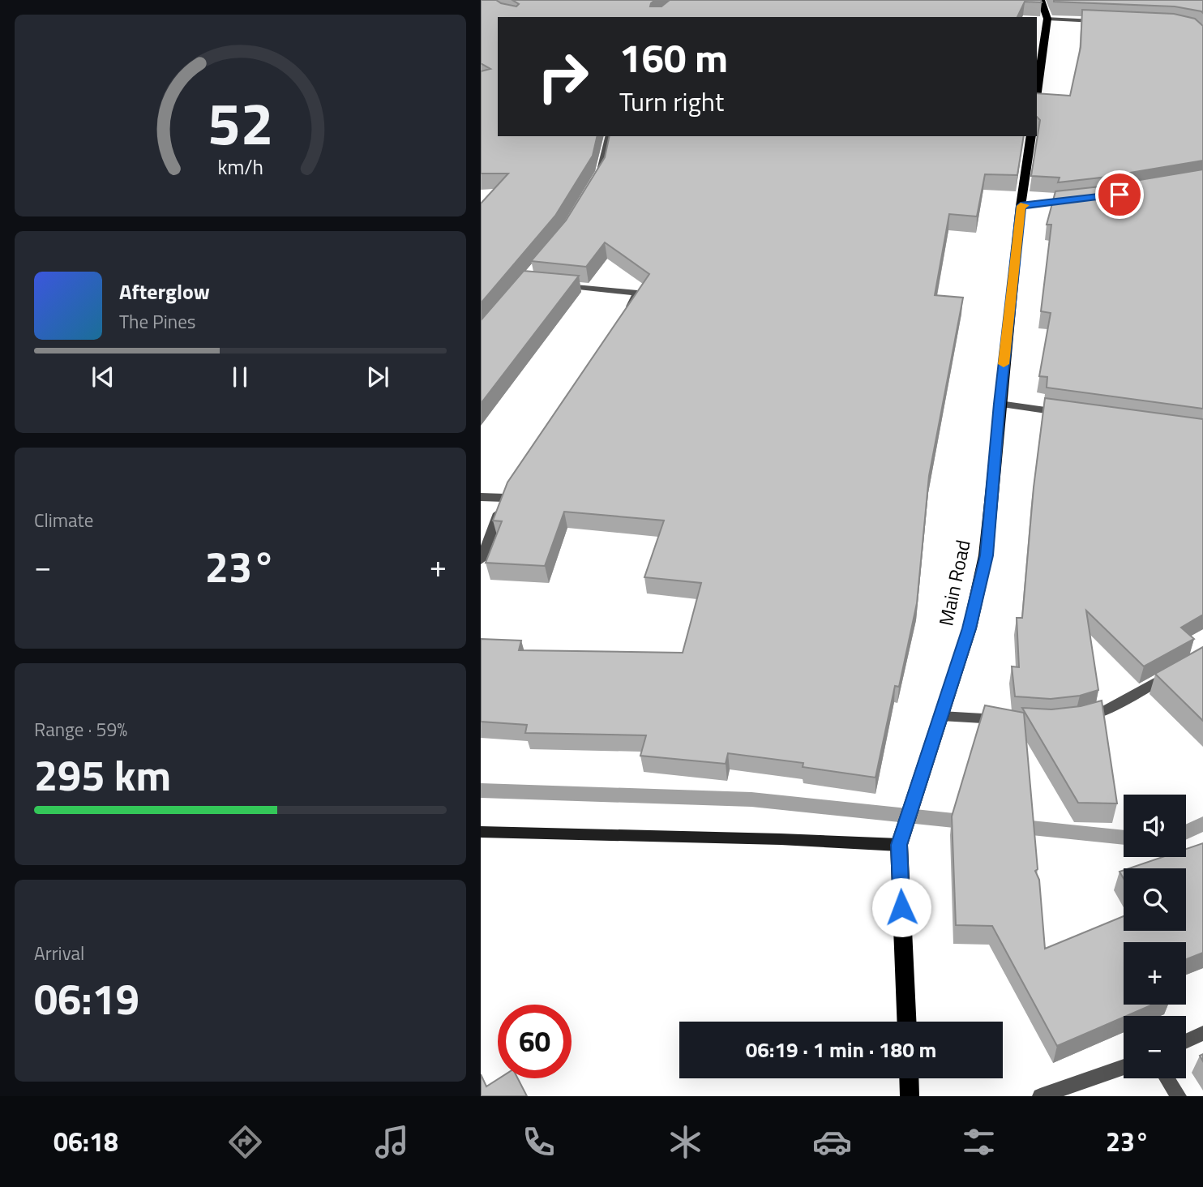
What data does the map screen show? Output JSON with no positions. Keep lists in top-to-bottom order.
{
  "streets": {
    "main road": ["Main Road"]
  },
  "page": {
    "turn": ["160 m", "Turn right"],
    "song": ["Afterglow", "The Pines"],
    "tile": [
      "Climate",
      ["Range · 59%", "295 km"],
      ["Arrival", "06:19"]
    ],
    "heat": ["−", "23°", "+"],
    "map_buttons": ["+", "−"],
    "limit": "60",
    "trip": "06:19 · 1 min · 180 m",
    "tabs": ["06:18", "23°"],
    "gauge": ["52", "km/h"]
  }
}
